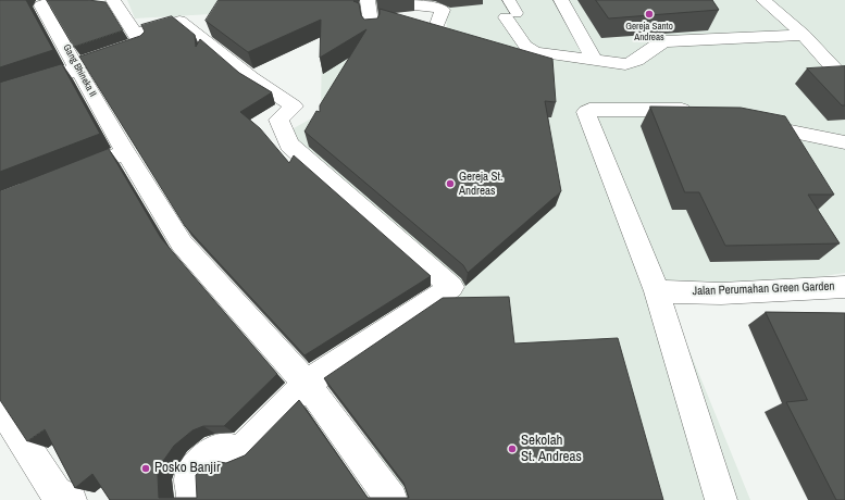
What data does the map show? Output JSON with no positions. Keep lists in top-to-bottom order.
{
  "streets": {
    "street": ["Gang Bhineka II", "Jalan Perumahan Green Garden"]
  },
  "places": [
    "Gereja Santo Andreas",
    "Gereja St. Andreas",
    "Sekolah St. Andreas",
    "Posko Banjir"
  ]
}
